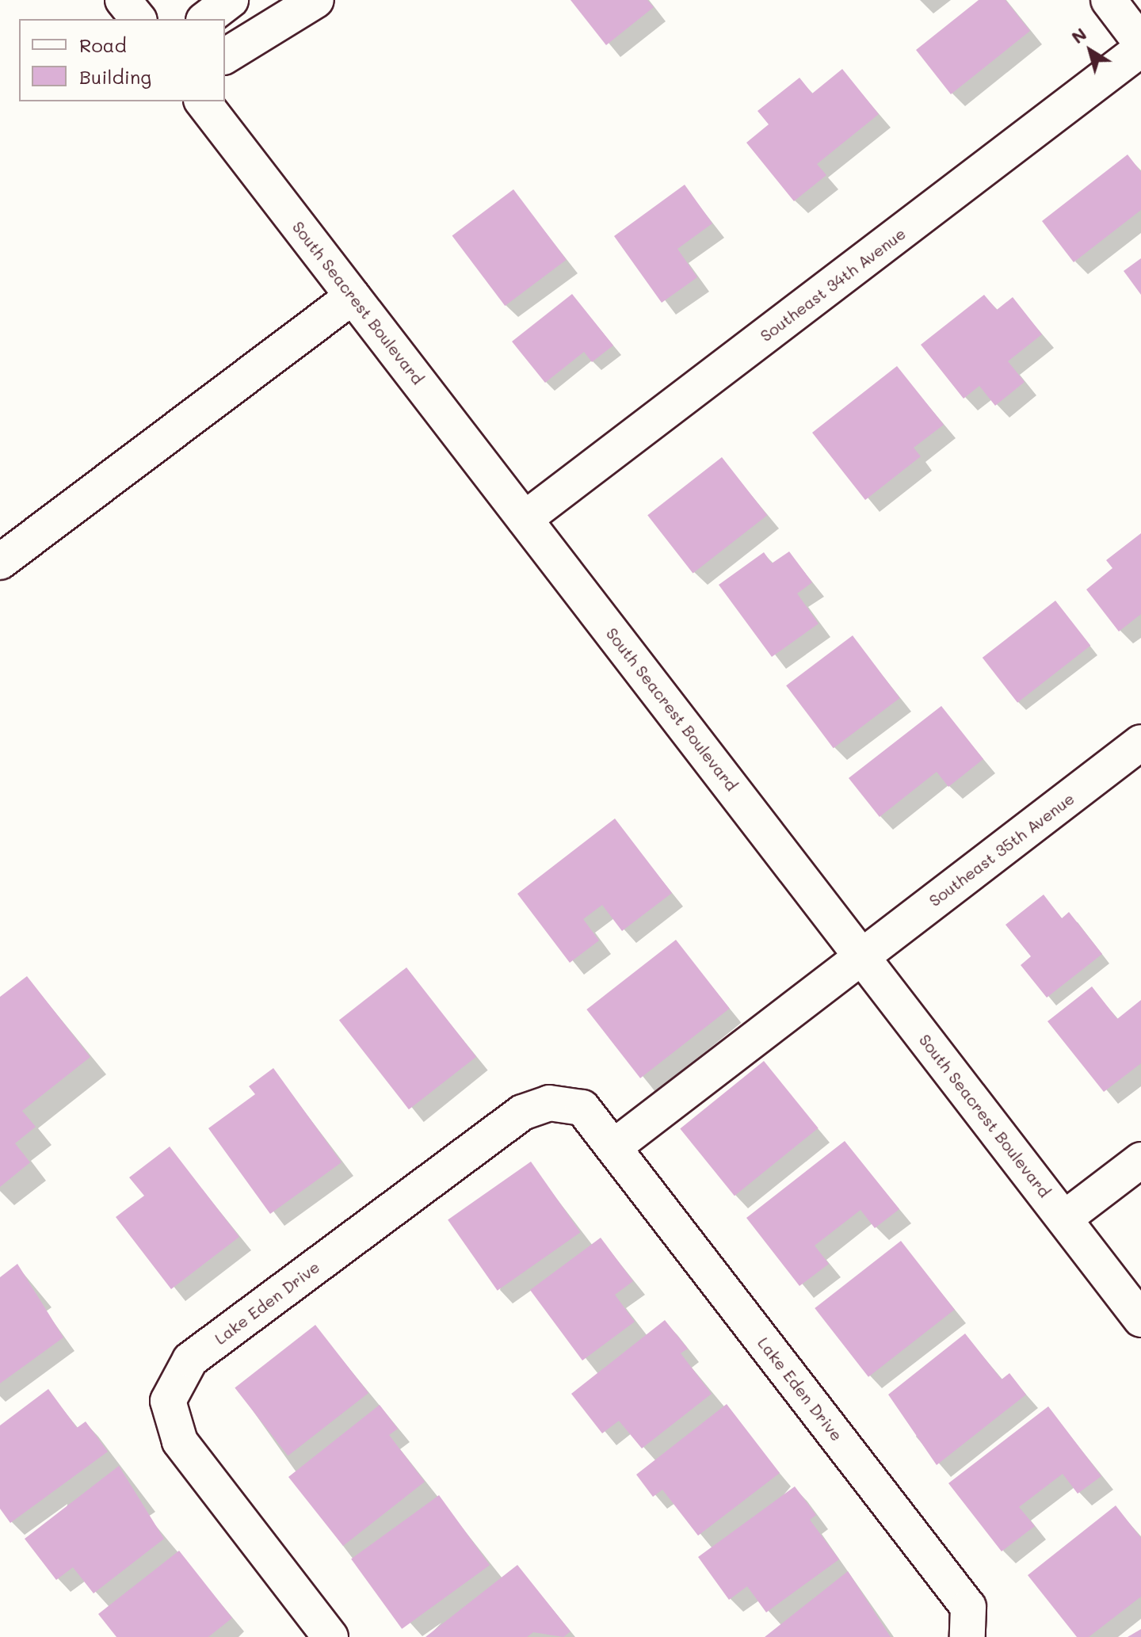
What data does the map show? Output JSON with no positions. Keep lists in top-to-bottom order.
{
  "streets": {
    "street": [
      "Southeast 34th Avenue",
      "South Seacrest Boulevard",
      "Southeast 35th Avenue",
      "Lake Eden Drive"
    ]
  },
  "crossings": [
    ["Southeast 34th Avenue", "South Seacrest Boulevard"],
    ["South Seacrest Boulevard", "Southeast 35th Avenue"]
  ],
  "legend": ["Road", "Building"],
  "north": "top left"
}
